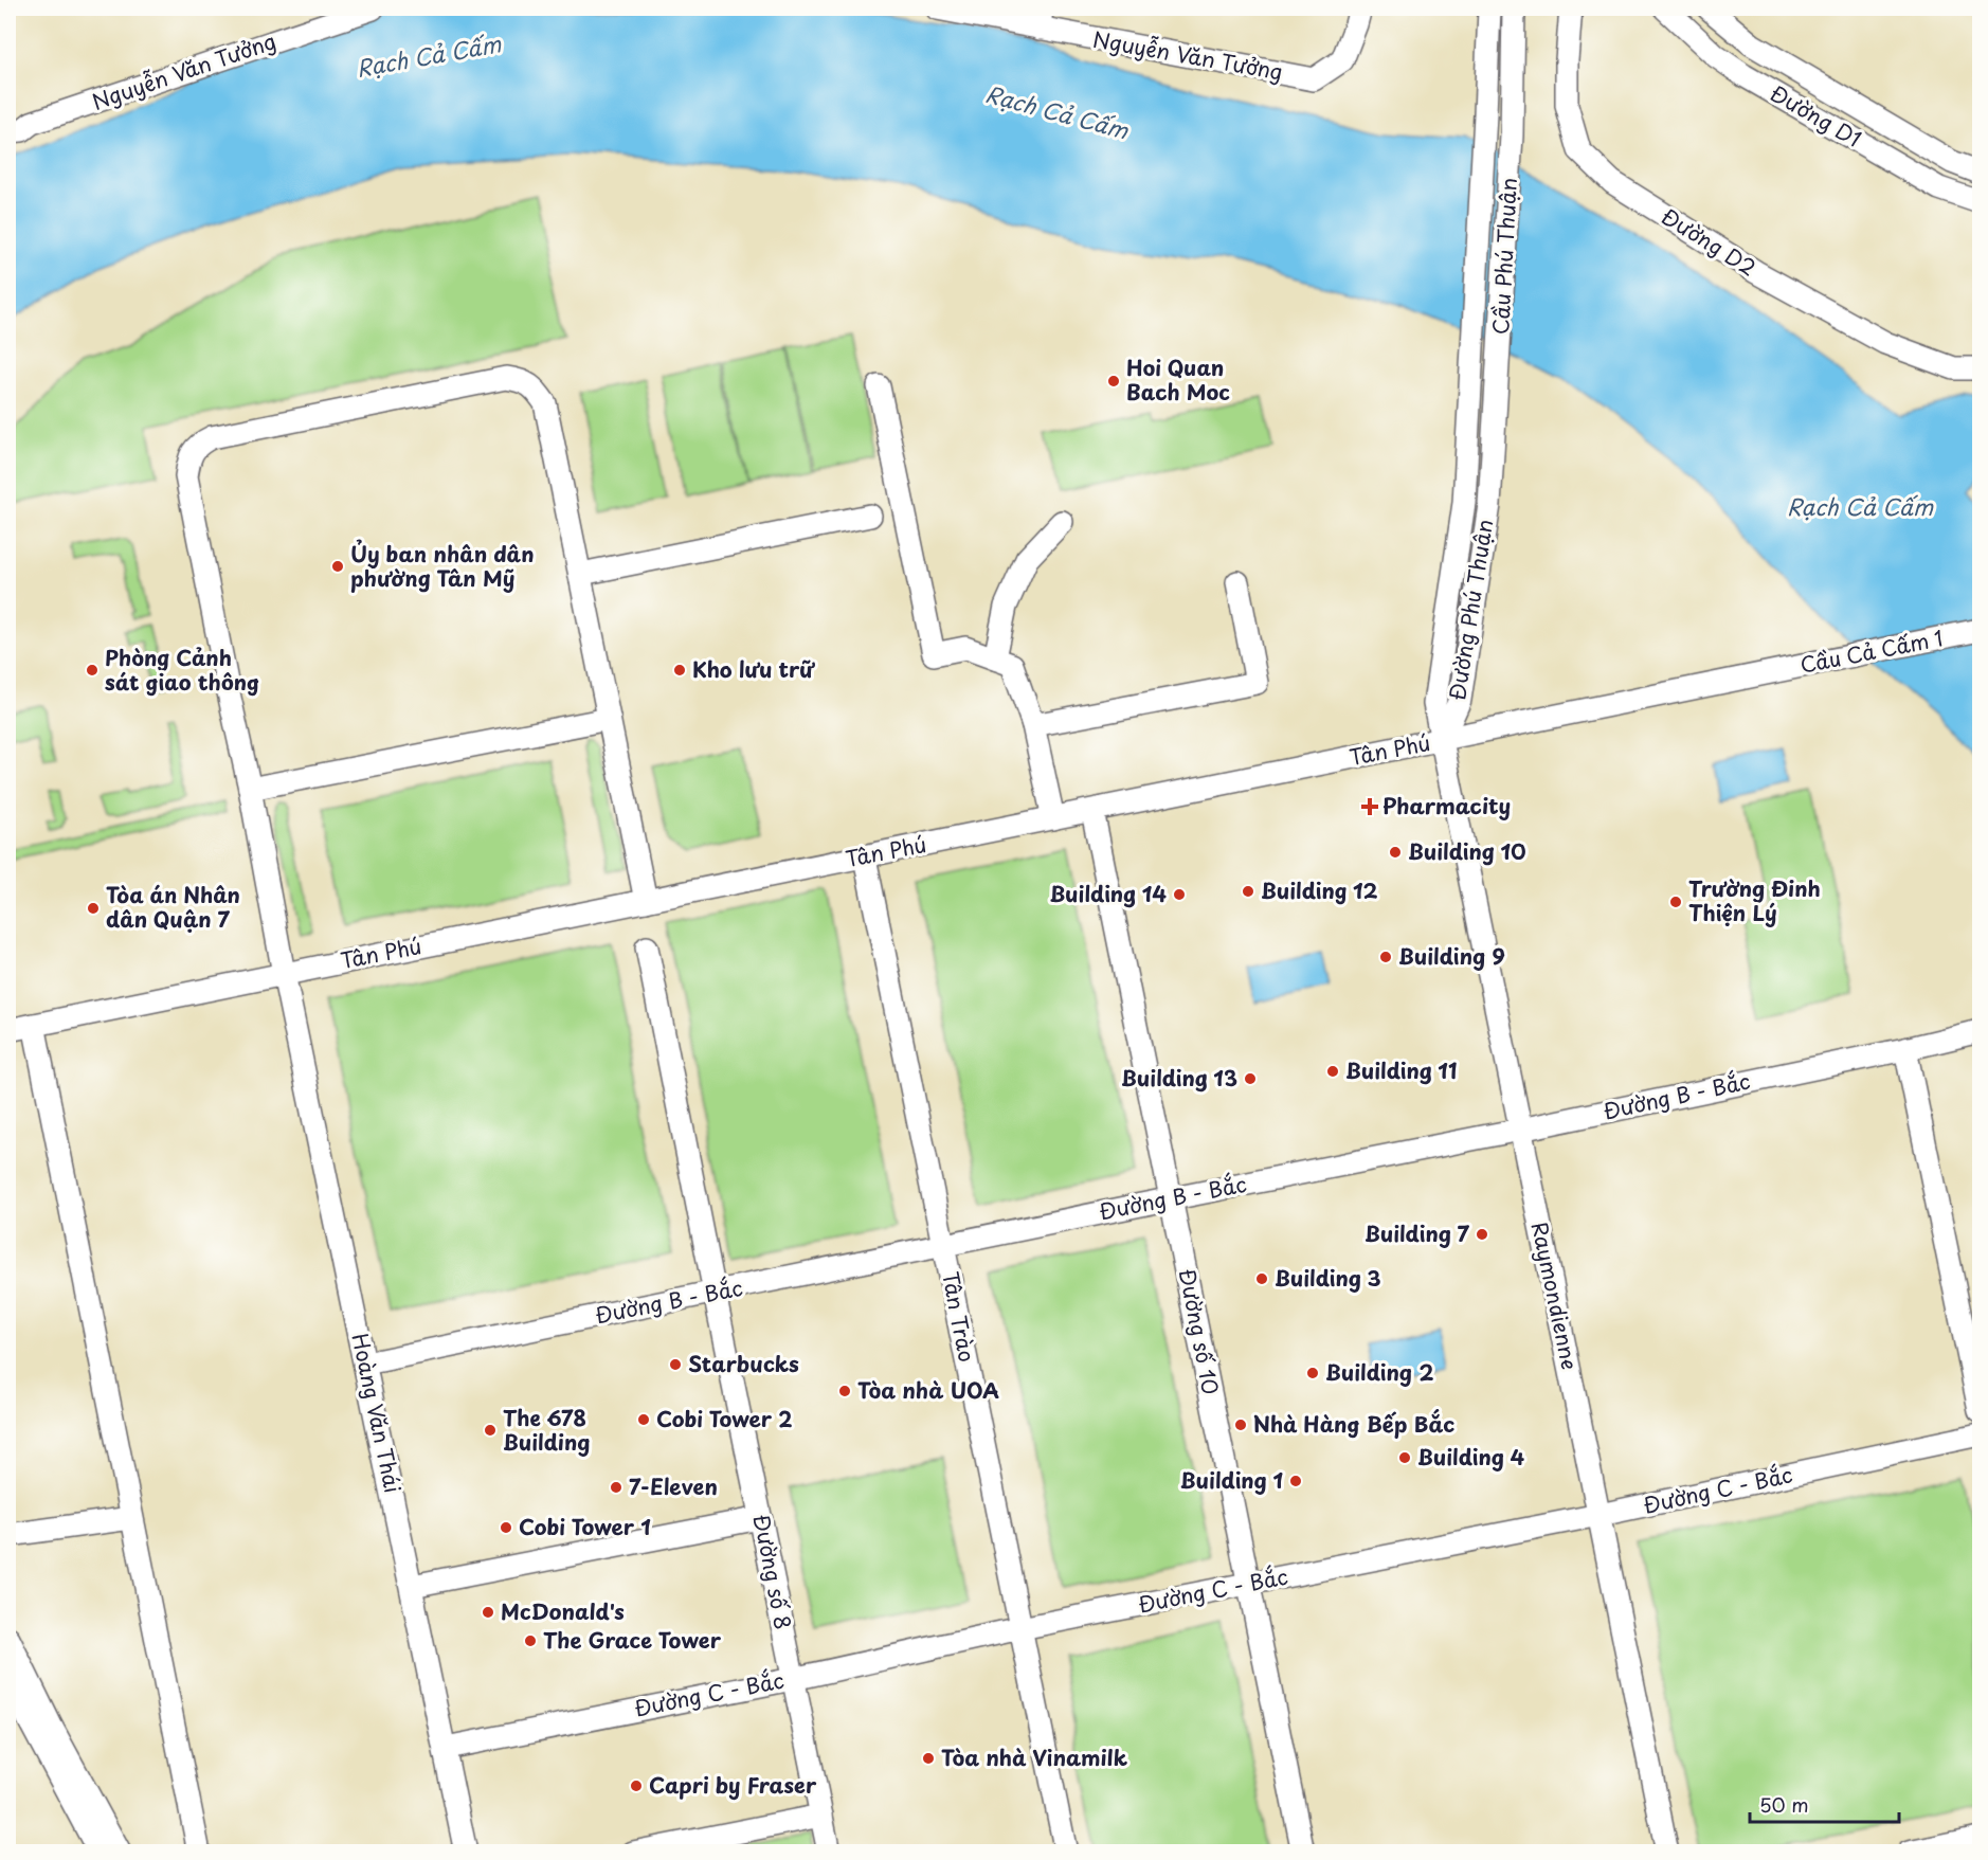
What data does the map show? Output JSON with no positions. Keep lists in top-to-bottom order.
{
  "streets": {
    "street": [
      "Nguyễn Văn Tưởng",
      "Đường D1",
      "Đường D2",
      "Cầu Phú Thuận",
      "Đường Phú Thuận",
      "Cầu Cả Cấm 1",
      "Tân Phú",
      "Đường B - Bắc",
      "Raymondienne",
      "Tân Trào",
      "Đường số 10",
      "Hoàng Văn Thái",
      "Đường C - Bắc",
      "Đường số 8"
    ]
  },
  "crossings": [
    ["Cầu Phú Thuận", "Đường Phú Thuận"],
    ["Đường Phú Thuận", "Tân Phú"],
    ["Đường Phú Thuận", "Raymondienne"],
    ["Cầu Cả Cấm 1", "Tân Phú"],
    ["Tân Phú", "Raymondienne"],
    ["Tân Phú", "Tân Trào"],
    ["Tân Phú", "Đường số 10"],
    ["Tân Phú", "Hoàng Văn Thái"],
    ["Đường B - Bắc", "Raymondienne"],
    ["Đường B - Bắc", "Tân Trào"],
    ["Đường B - Bắc", "Đường số 10"],
    ["Đường B - Bắc", "Hoàng Văn Thái"],
    ["Đường B - Bắc", "Đường số 8"],
    ["Raymondienne", "Đường C - Bắc"],
    ["Tân Trào", "Đường C - Bắc"],
    ["Đường số 10", "Đường C - Bắc"],
    ["Hoàng Văn Thái", "Đường C - Bắc"],
    ["Đường C - Bắc", "Đường số 8"]
  ],
  "water": ["Rạch Cả Cấm"],
  "places": {
    "other": [
      "Hoi Quan Bach Moc",
      "Ủy ban nhân dân phường Tân Mỹ",
      "Phòng Cảnh sát giao thông",
      "Kho lưu trữ",
      "Building 10",
      "Building 12",
      "Building 14",
      "Trường Đinh Thiện Lý",
      "Tòa án Nhân dân Quận 7",
      "Building 9",
      "Building 11",
      "Building 13",
      "Building 7",
      "Building 3",
      "Starbucks",
      "Building 2",
      "Tòa nhà UOA",
      "Cobi Tower 2",
      "Nhà Hàng Bếp Bắc",
      "The 678 Building",
      "Building 4",
      "Building 1",
      "7-Eleven",
      "Cobi Tower 1",
      "McDonald's",
      "The Grace Tower",
      "Tòa nhà Vinamilk",
      "Capri by Fraser"
    ],
    "health": ["Pharmacity"]
  },
  "scale_bar": "50 m"
}
